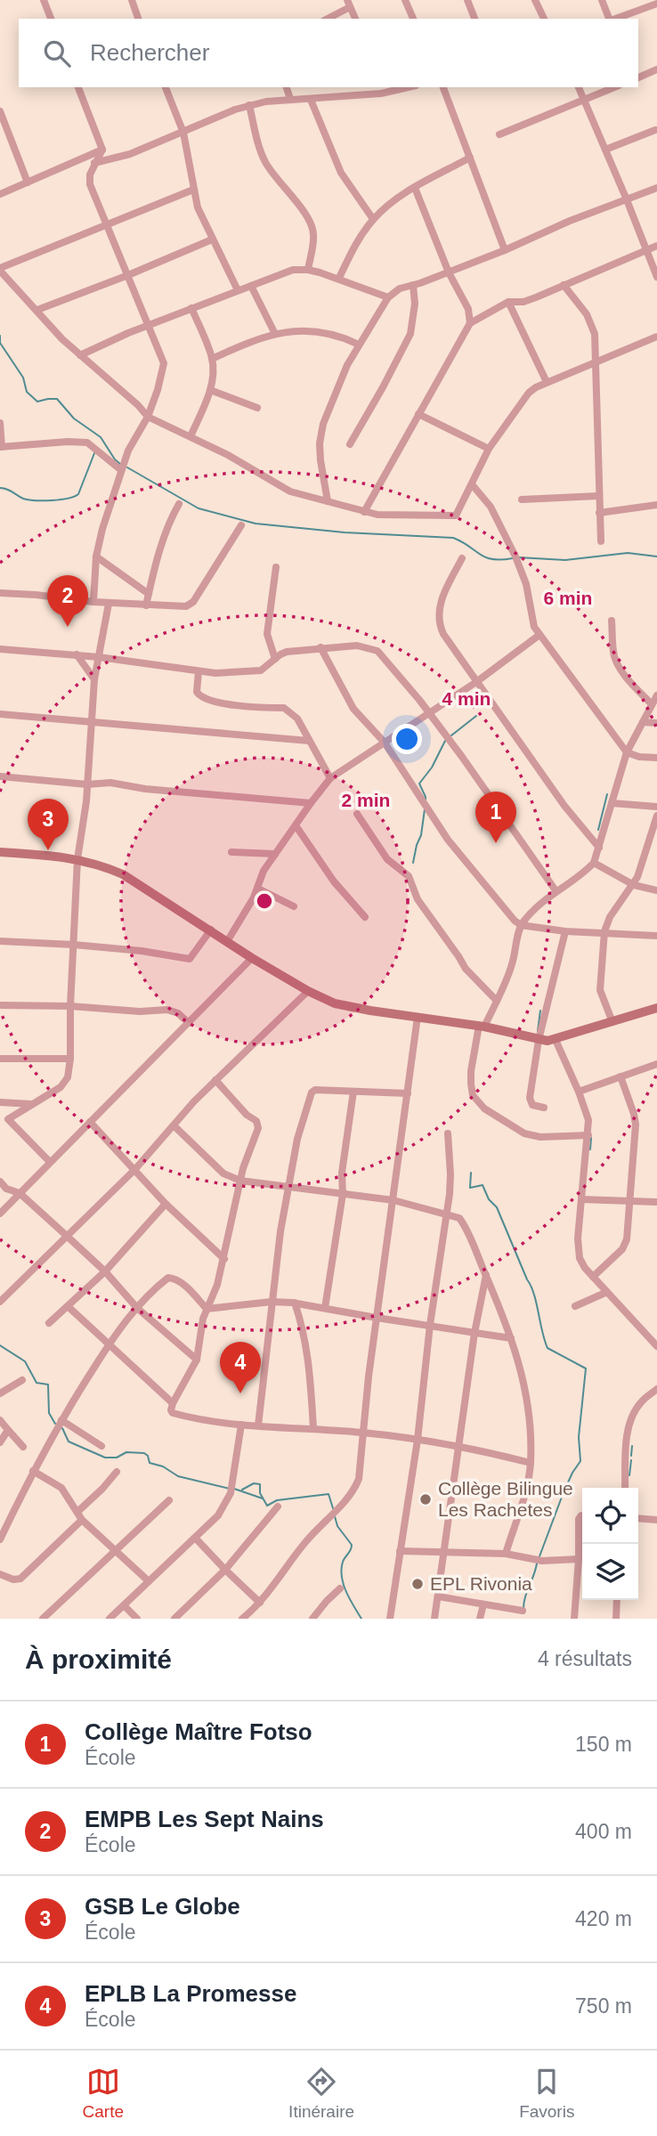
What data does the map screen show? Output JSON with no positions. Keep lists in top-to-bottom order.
{
  "places": ["Collège Bilingue Les Rachetes", "EPL Rivonia"],
  "page": {
    "search": "Rechercher",
    "pins": [
      "2",
      "1",
      "3",
      "4"
    ],
    "heading": ["À proximité", "4 résultats"],
    "list": [
      {
        "mark": "1",
        "name": "Collège Maître Fotso",
        "note": "École",
        "value": "150 m"
      },
      {
        "mark": "2",
        "name": "EMPB Les Sept Nains",
        "note": "École",
        "value": "400 m"
      },
      {
        "mark": "3",
        "name": "GSB Le Globe",
        "note": "École",
        "value": "420 m"
      },
      {
        "mark": "4",
        "name": "EPLB La Promesse",
        "note": "École",
        "value": "750 m"
      }
    ],
    "nav": ["Carte", "Itinéraire", "Favoris"]
  },
  "rings": ["6 min", "4 min", "2 min"]
}
